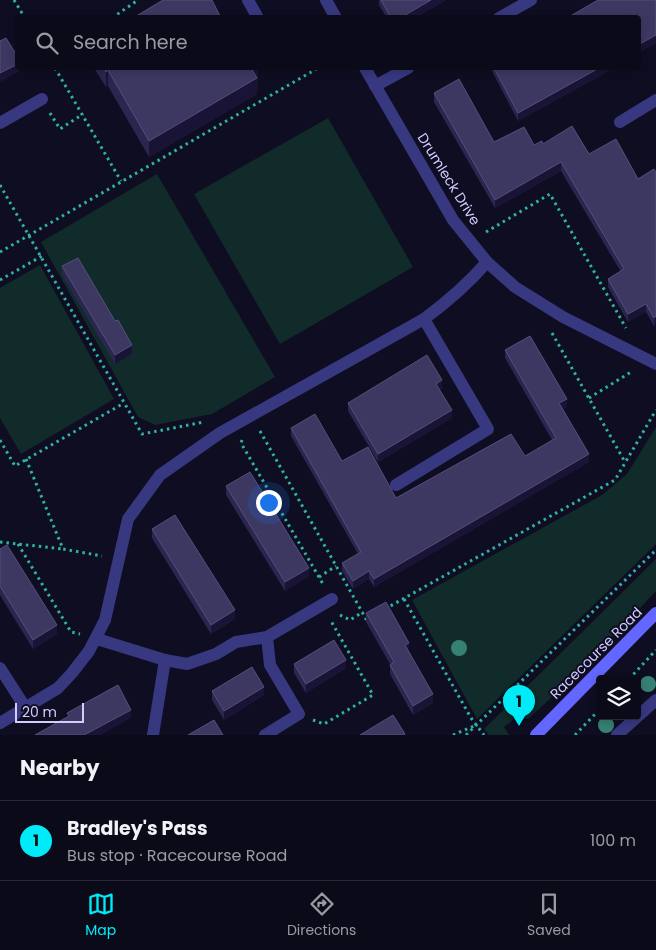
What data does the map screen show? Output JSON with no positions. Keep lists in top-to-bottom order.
{
  "streets": {
    "main road": ["Racecourse Road"],
    "street": ["Drumleck Drive"]
  },
  "scale_bar": "20 m",
  "page": {
    "search": "Search here",
    "pins": "1",
    "scale": "20 m",
    "heading": "Nearby",
    "list": [
      {
        "mark": "1",
        "name": "Bradley's Pass",
        "note": "Bus stop · Racecourse Road",
        "value": "100 m"
      }
    ],
    "nav": ["Map", "Directions", "Saved"]
  }
}
